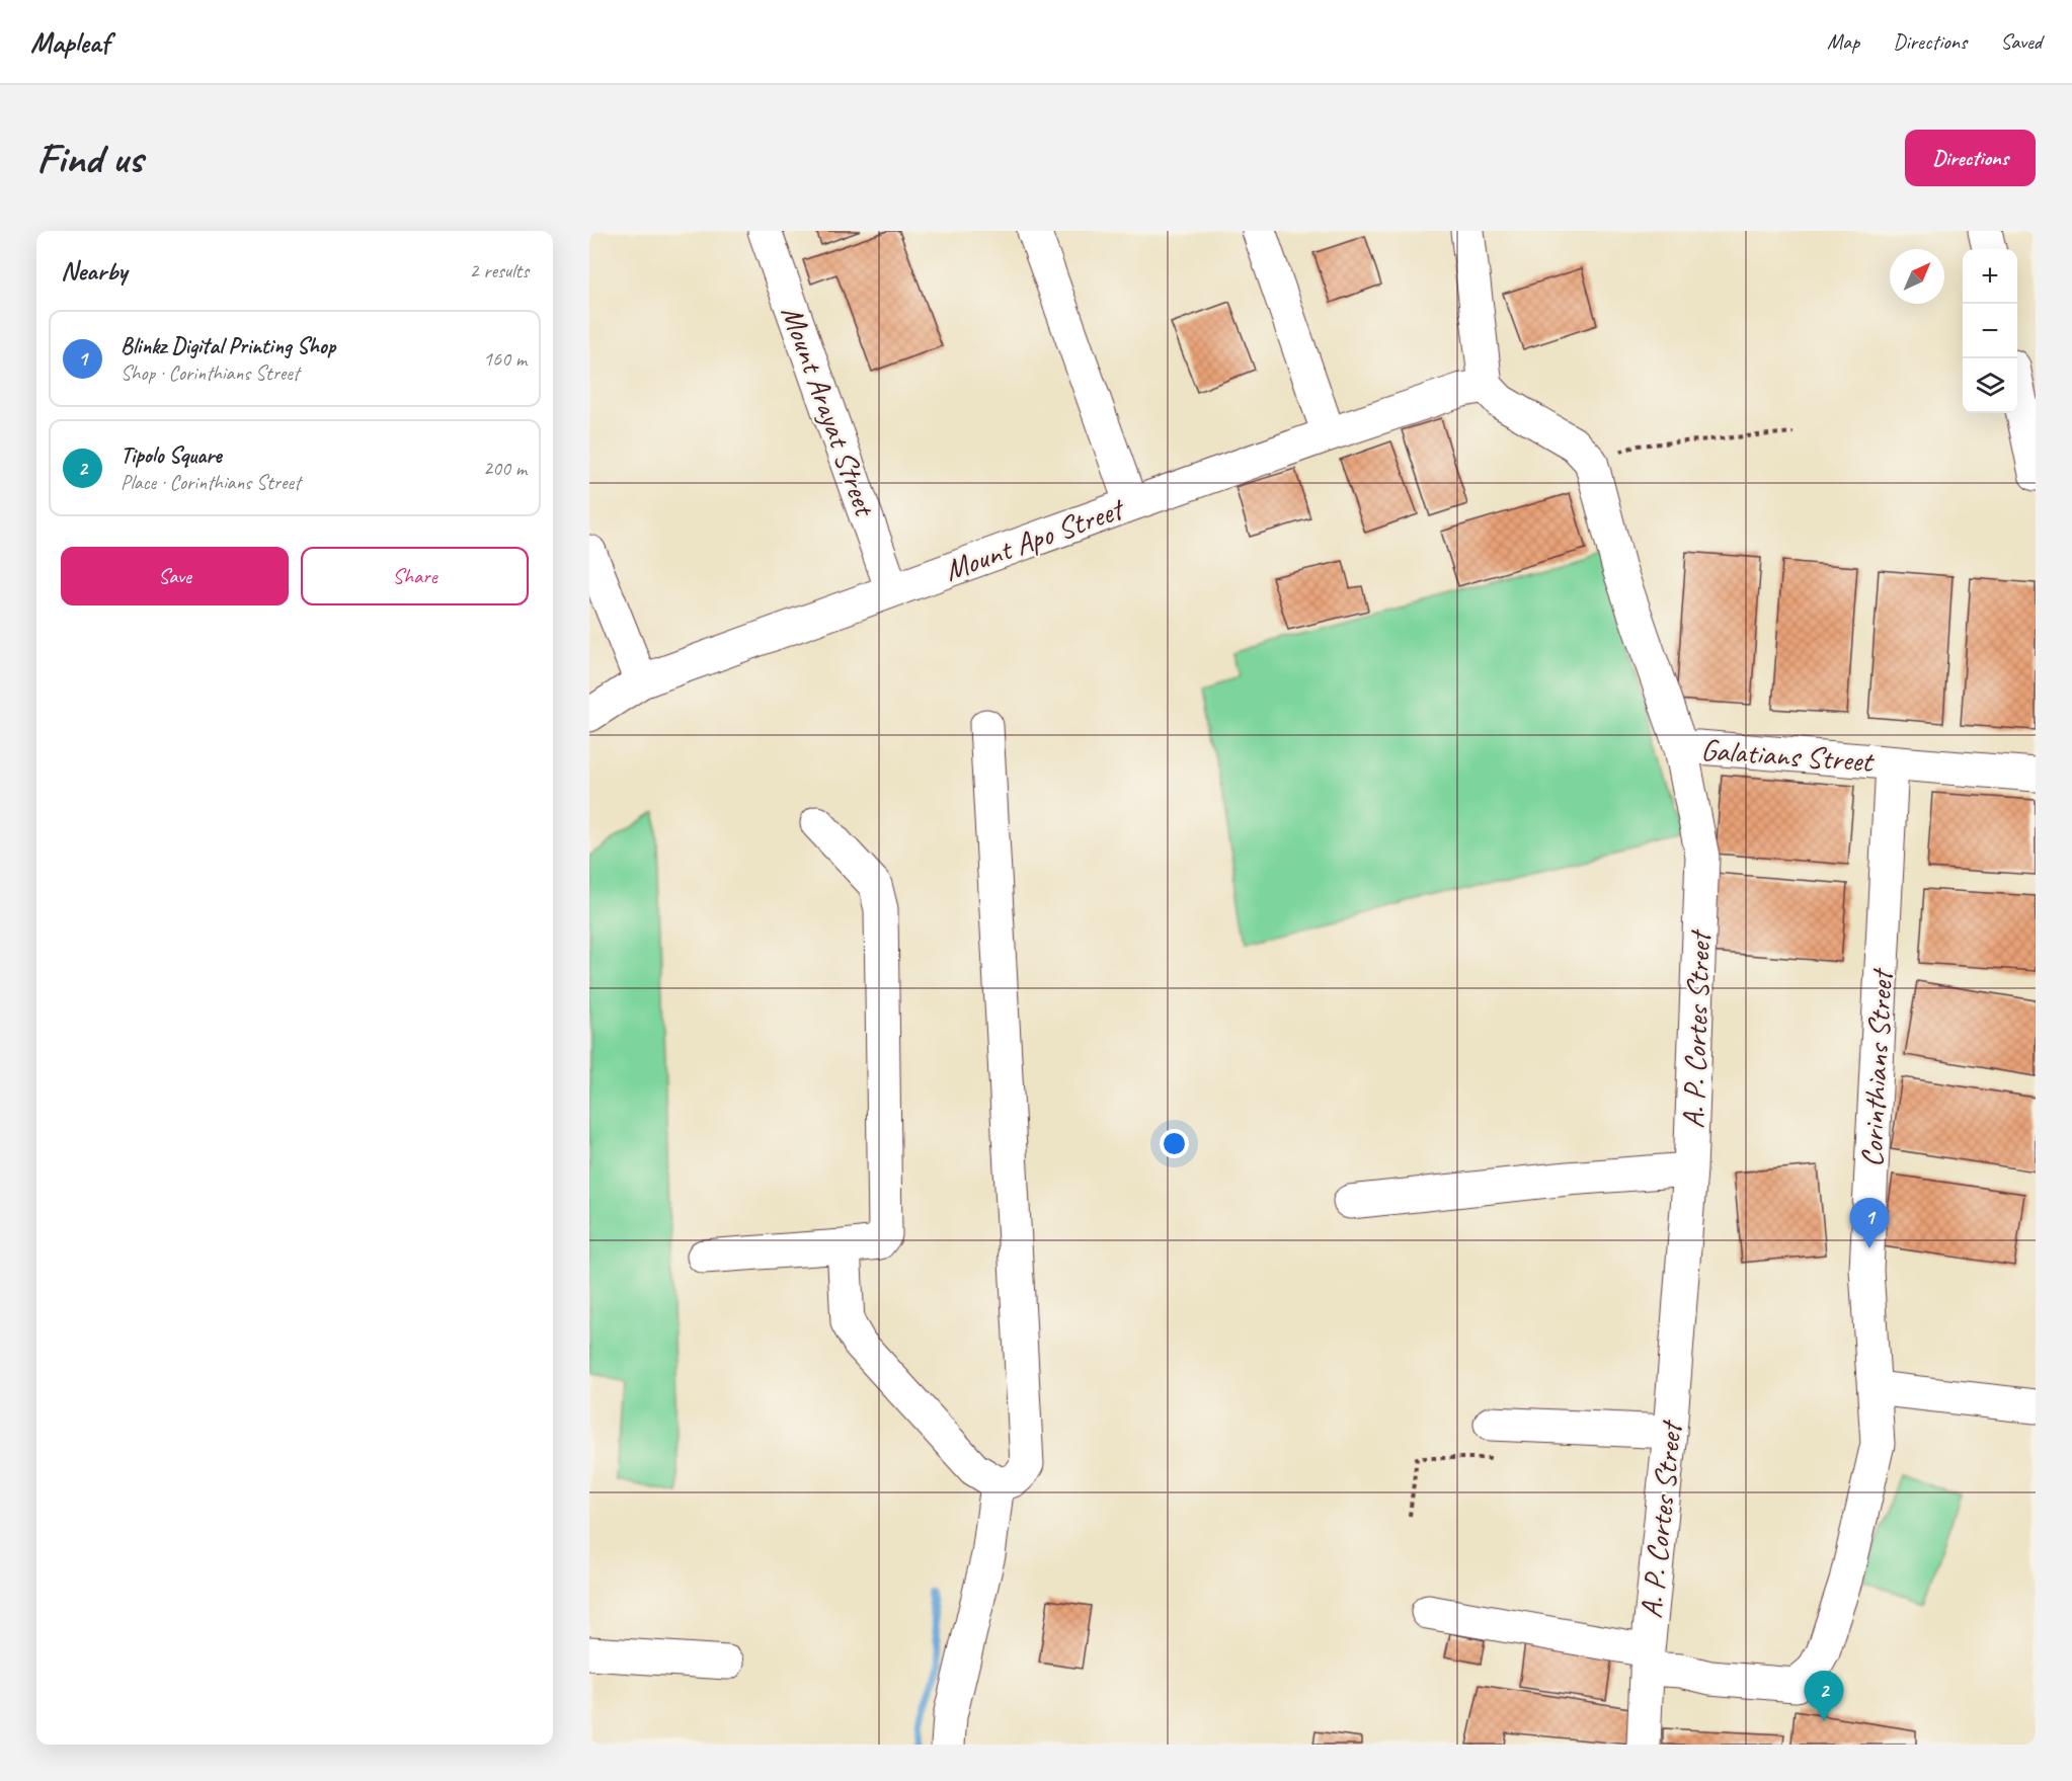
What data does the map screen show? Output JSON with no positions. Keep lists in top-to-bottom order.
{
  "streets": {
    "street": [
      "Mount Arayat Street",
      "Mount Apo Street",
      "Galatians Street",
      "A. P. Cortes Street",
      "Corinthians Street"
    ]
  },
  "crossings": [
    ["Mount Arayat Street", "Mount Apo Street"],
    ["Galatians Street", "A. P. Cortes Street"],
    ["Galatians Street", "Corinthians Street"],
    ["A. P. Cortes Street", "Corinthians Street"]
  ],
  "north": "top right",
  "page": {
    "header": "Mapleaf",
    "nav": ["Map", "Directions", "Saved"],
    "buttons": [
      "Directions",
      ["Save", "Share"]
    ],
    "title": "Find us",
    "heading": ["Nearby", "2 results"],
    "map_buttons": ["+", "−"],
    "list": [
      {
        "mark": "1",
        "name": "Blinkz Digital Printing Shop",
        "note": "Shop · Corinthians Street",
        "value": "160 m"
      },
      {
        "mark": "2",
        "name": "Tipolo Square",
        "note": "Place · Corinthians Street",
        "value": "200 m"
      }
    ],
    "pins": ["1", "2"]
  }
}
